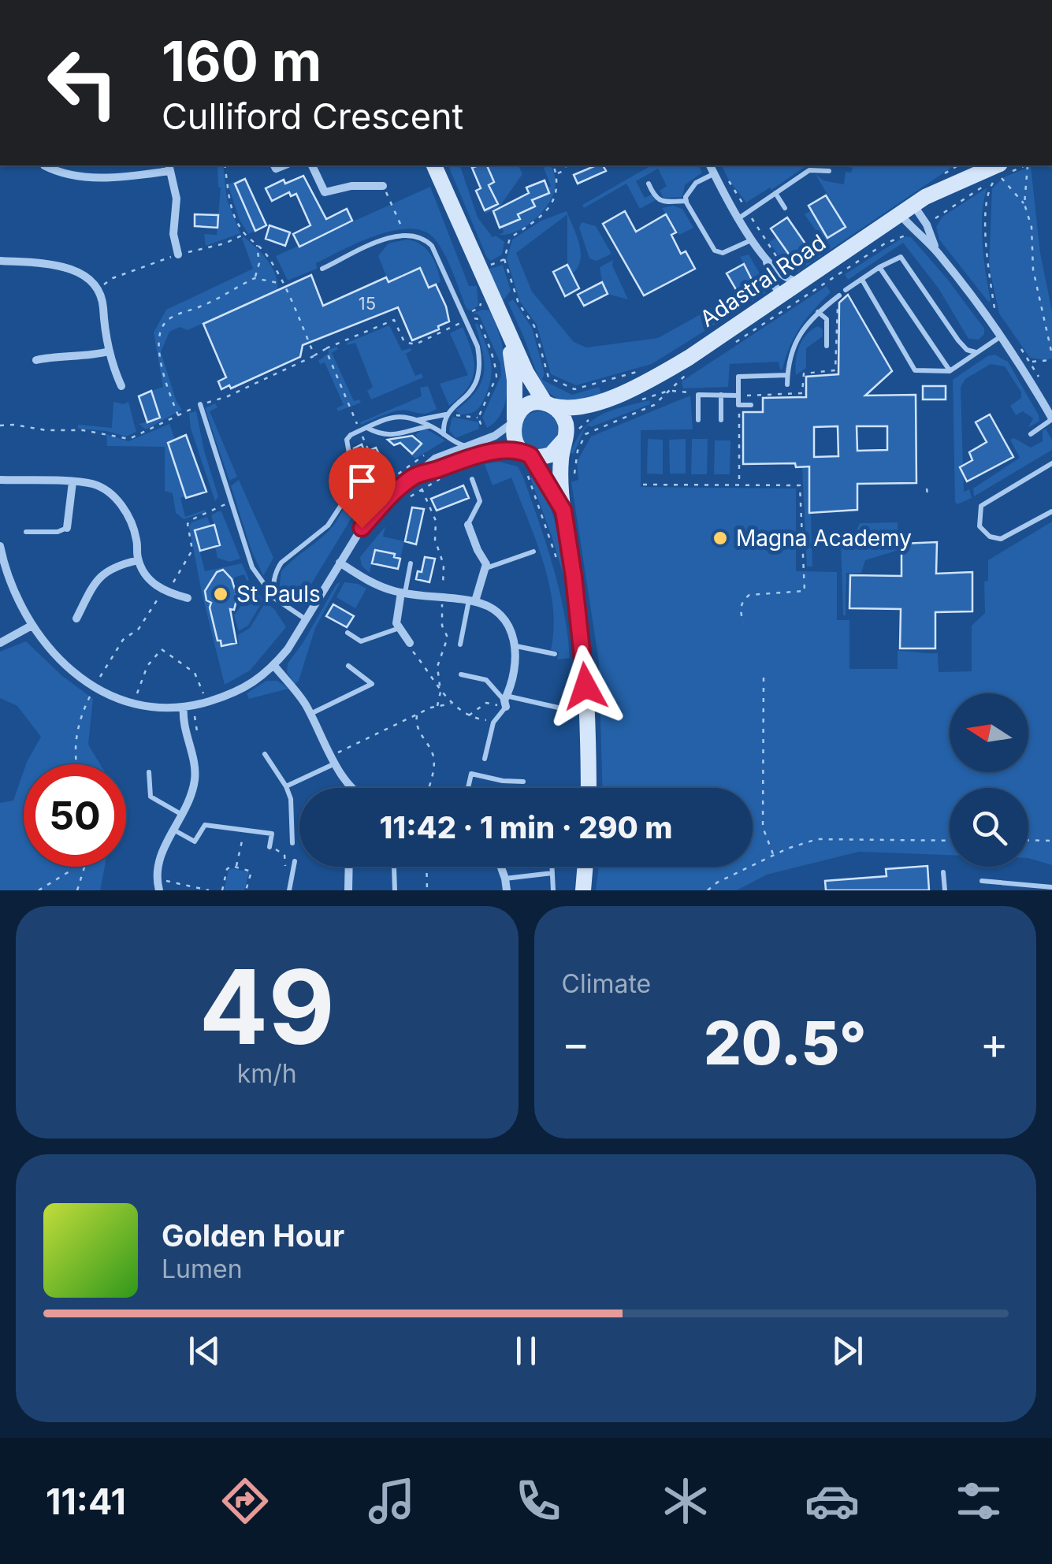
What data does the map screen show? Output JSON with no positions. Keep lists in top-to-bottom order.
{
  "streets": {
    "main road": ["Adastral Road"]
  },
  "places": ["Magna Academy", "St Pauls"],
  "house_numbers": ["15"],
  "north": "left",
  "page": {
    "turn": ["160 m", "Culliford Crescent"],
    "limit": "50",
    "trip": "11:42 · 1 min · 290 m",
    "tile": [
      ["49", "km/h"],
      "Climate"
    ],
    "heat": ["−", "20.5°", "+"],
    "song": ["Golden Hour", "Lumen"],
    "tabs": "11:41"
  }
}
